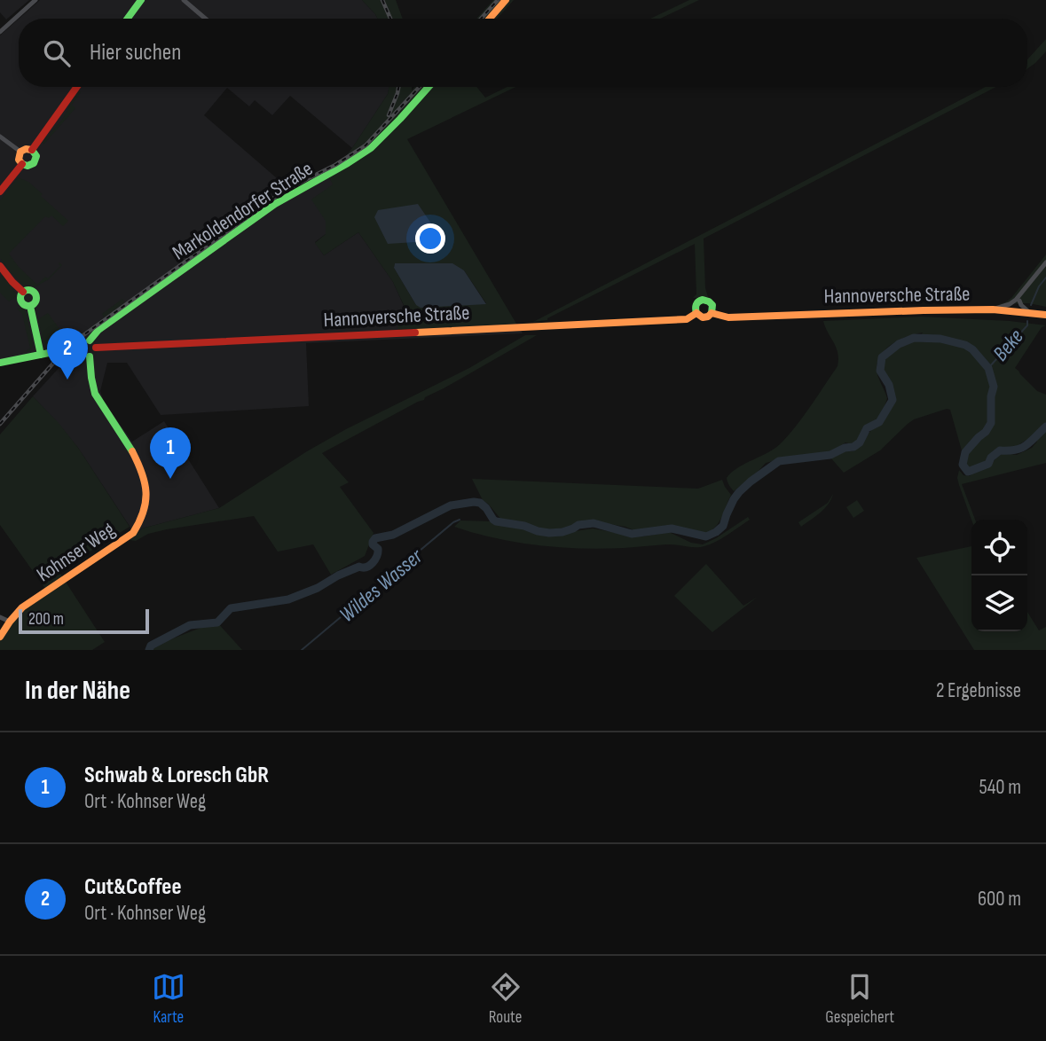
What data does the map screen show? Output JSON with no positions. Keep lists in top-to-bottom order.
{
  "streets": {
    "main road": ["Markoldendorfer Straße", "Hannoversche Straße", "Kohnser Weg"]
  },
  "crossings": [
    ["Markoldendorfer Straße", "Hannoversche Straße"],
    ["Markoldendorfer Straße", "Kohnser Weg"],
    ["Hannoversche Straße", "Kohnser Weg"]
  ],
  "water": ["Beke", "Wildes Wasser"],
  "scale_bar": "200 m",
  "page": {
    "search": "Hier suchen",
    "pins": ["2", "1"],
    "scale": "200 m",
    "heading": ["In der Nähe", "2 Ergebnisse"],
    "list": [
      {
        "mark": "1",
        "name": "Schwab & Loresch GbR",
        "note": "Ort · Kohnser Weg",
        "value": "540 m"
      },
      {
        "mark": "2",
        "name": "Cut&Coffee",
        "note": "Ort · Kohnser Weg",
        "value": "600 m"
      }
    ],
    "nav": ["Karte", "Route", "Gespeichert"]
  }
}
